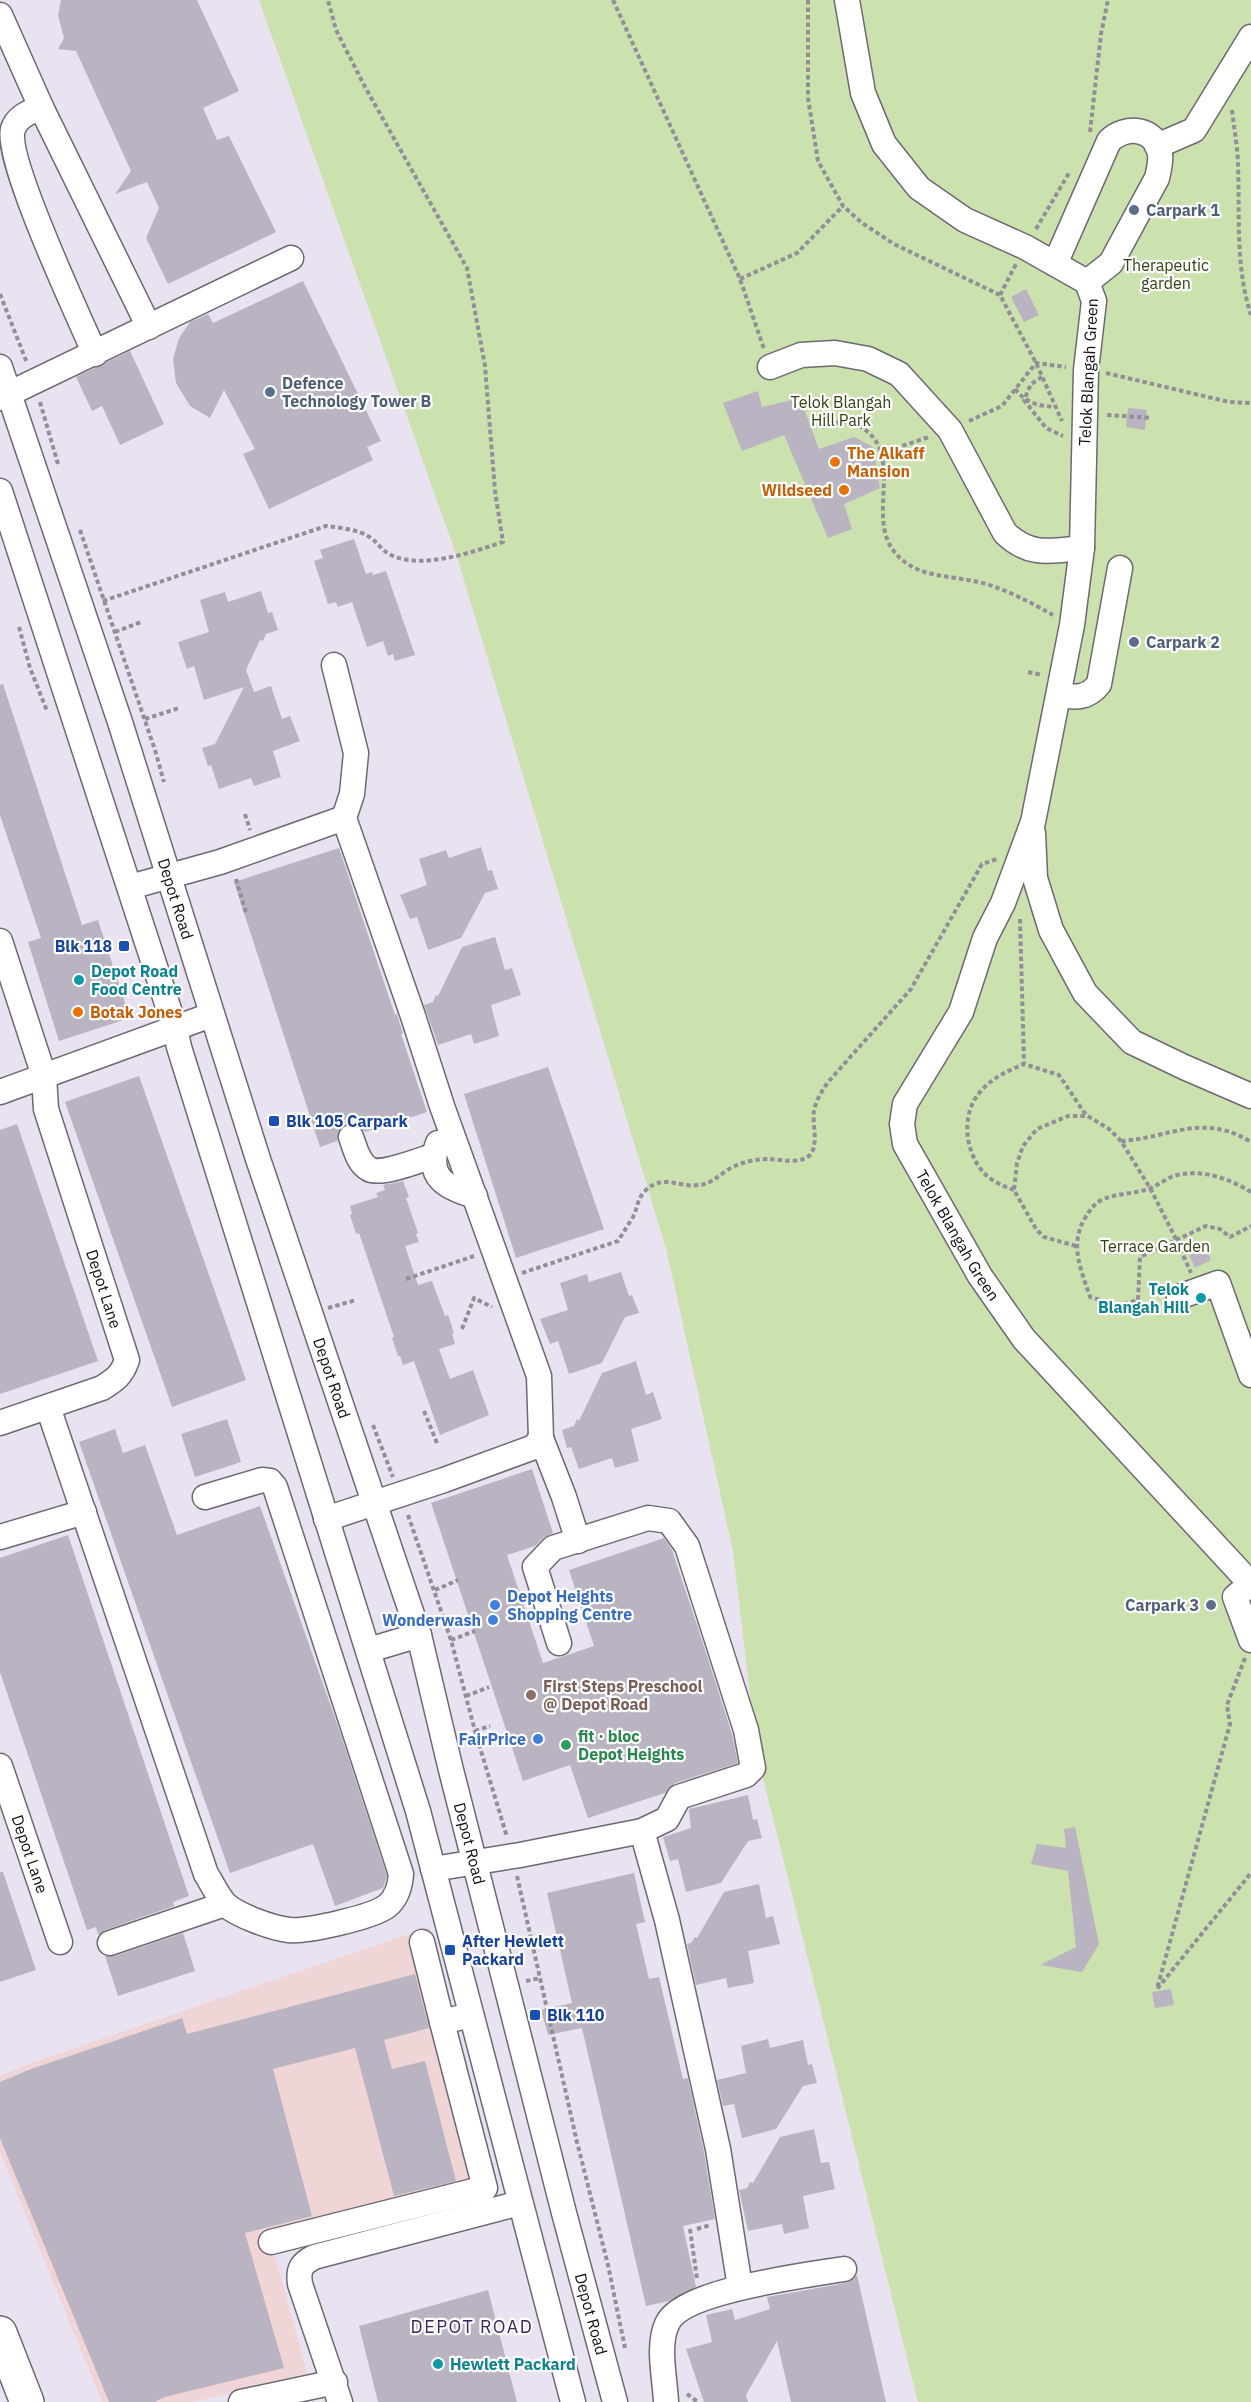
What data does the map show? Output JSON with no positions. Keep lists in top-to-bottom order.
{
  "streets": {
    "street": ["Telok Blangah Green", "Depot Road", "Depot Lane"]
  },
  "districts": ["DEPOT ROAD"],
  "parks": ["Therapeutic garden", "Telok Blangah Hill Park", "Terrace Garden"],
  "places": {
    "other": [
      "Carpark 1",
      "Defence Technology Tower B",
      "The Alkaff Mansion",
      "Wildseed",
      "Carpark 2",
      "Depot Road Food Centre",
      "Botak Jones",
      "Telok Blangah Hill",
      "Depot Heights Shopping Centre",
      "Carpark 3",
      "Wonderwash",
      "First Steps Preschool @ Depot Road",
      "FairPrice",
      "fit · bloc Depot Heights",
      "Hewlett Packard"
    ],
    "transit": [
      "Blk 118",
      "Blk 105 Carpark",
      "After Hewlett Packard",
      "Blk 110"
    ]
  }
}
